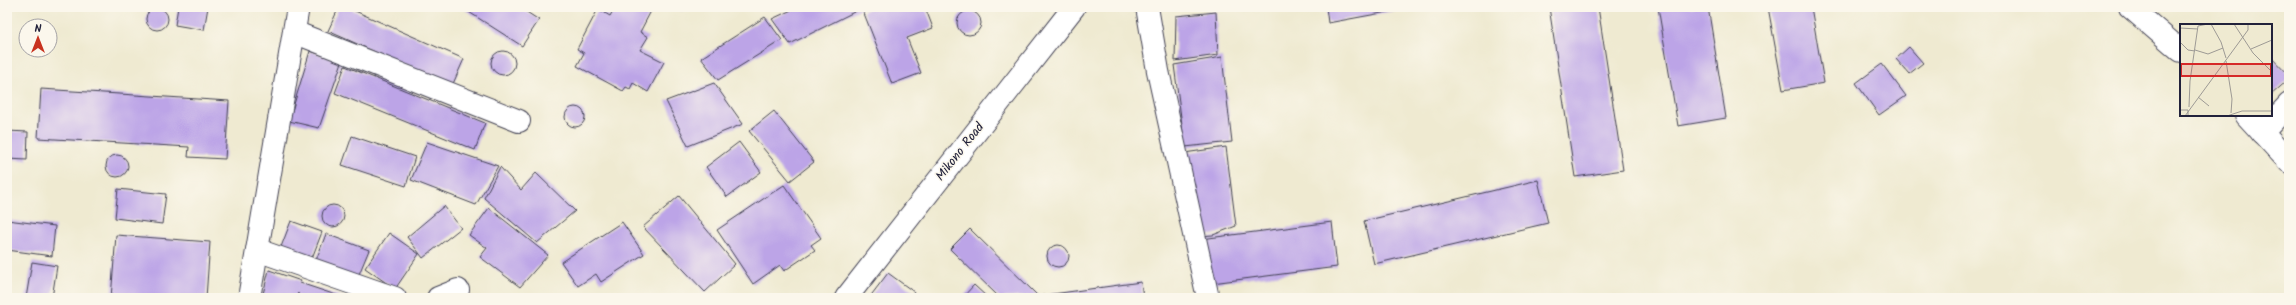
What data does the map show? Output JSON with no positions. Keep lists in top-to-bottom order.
{
  "streets": {
    "street": ["Mikono Road"]
  },
  "north": "top"
}
